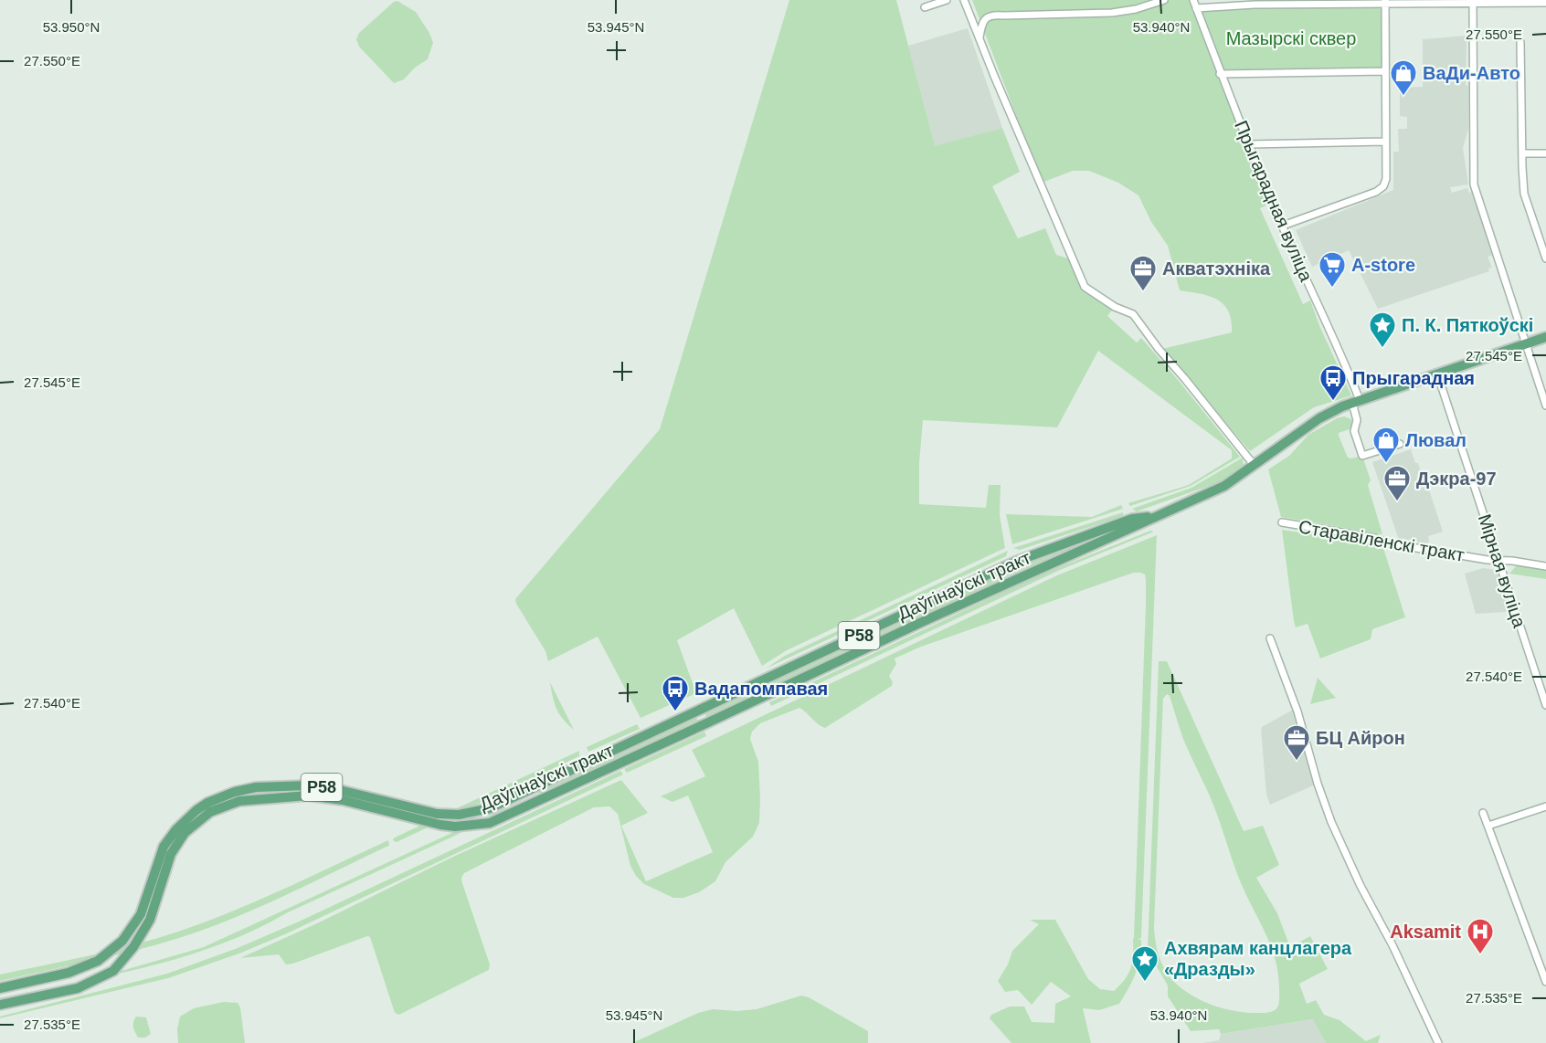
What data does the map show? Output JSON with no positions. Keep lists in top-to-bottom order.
{
  "streets": {
    "main road": ["Даўгінаўскі тракт", "Р58"],
    "street": ["Прыгарадная вуліца", "Старавіленскі тракт", "Мірная вуліца"]
  },
  "crossings": [
    ["Прыгарадная вуліца", "Даўгінаўскі тракт"],
    ["Старавіленскі тракт", "Мірная вуліца"],
    ["Мірная вуліца", "Даўгінаўскі тракт"]
  ],
  "parks": ["Мазырскі сквер"],
  "places": {
    "shop": ["ВаДи-Авто", "Лювал"],
    "supermarket": ["А-store"],
    "office": ["Акватэхніка", "Дэкра-97", "БЦ Айрон"],
    "place": ["П. К. Пяткоўскі", "Ахвярам канцлагера «Дразды»"],
    "bus stop": ["Прыгарадная", "Вадапомпавая"],
    "hospital": ["Aksamit"]
  },
  "coordinates": [
    "53.950°N",
    "53.945°N",
    "53.940°N",
    "27.550°E",
    "27.545°E",
    "27.540°E",
    "27.535°E"
  ]
}
